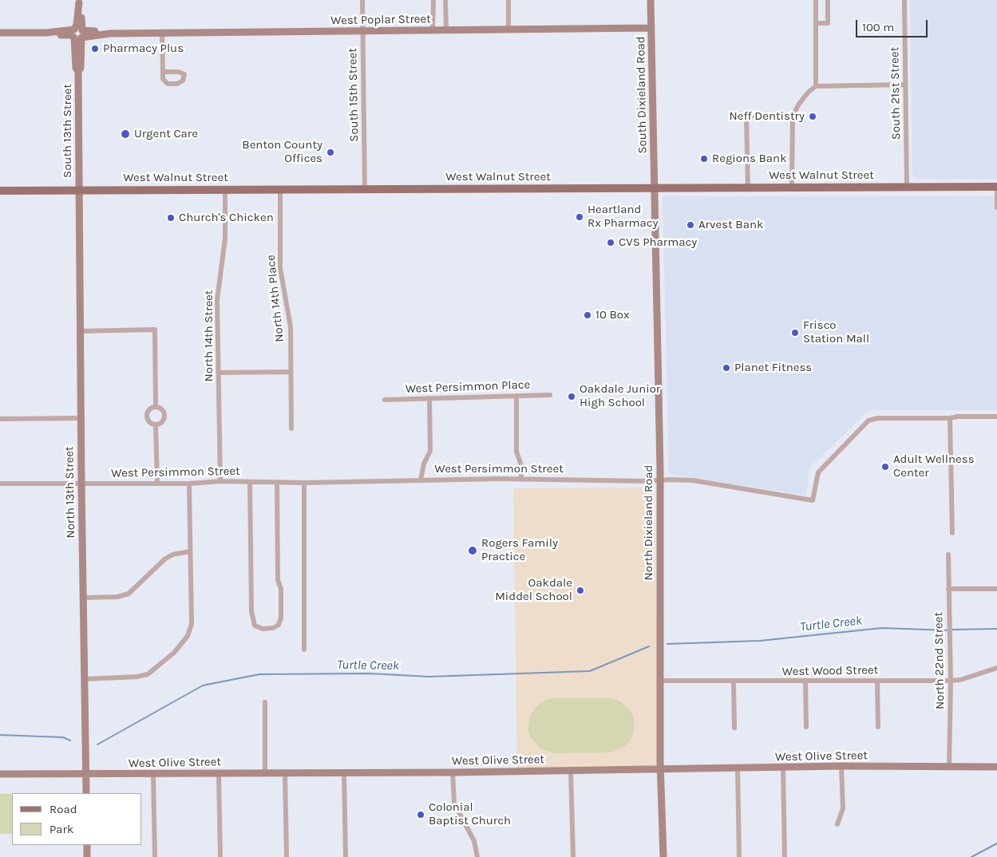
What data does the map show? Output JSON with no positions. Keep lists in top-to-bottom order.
{
  "streets": {
    "main road": [
      "West Poplar Street",
      "South Dixieland Road",
      "South 13th Street",
      "West Walnut Street",
      "North 13th Street",
      "North Dixieland Road",
      "West Olive Street"
    ],
    "street": [
      "South 21st Street",
      "South 15th Street",
      "North 14th Place",
      "North 14th Street",
      "West Persimmon Place",
      "West Persimmon Street",
      "North 22nd Street",
      "West Wood Street"
    ]
  },
  "crossings": [
    ["West Poplar Street", "South 15th Street"],
    ["West Poplar Street", "South Dixieland Road"],
    ["West Poplar Street", "South 13th Street"],
    ["South 21st Street", "West Walnut Street"],
    ["South 15th Street", "West Walnut Street"],
    ["South Dixieland Road", "West Walnut Street"],
    ["South Dixieland Road", "North Dixieland Road"],
    ["South 13th Street", "West Walnut Street"],
    ["South 13th Street", "North 13th Street"],
    ["West Walnut Street", "North 14th Place"],
    ["West Walnut Street", "North 14th Street"],
    ["West Walnut Street", "North 13th Street"],
    ["West Walnut Street", "North Dixieland Road"],
    ["North 14th Street", "West Persimmon Street"],
    ["West Persimmon Street", "North 13th Street"],
    ["West Persimmon Street", "North Dixieland Road"],
    ["North 13th Street", "West Olive Street"],
    ["North Dixieland Road", "West Wood Street"],
    ["North Dixieland Road", "West Olive Street"],
    ["North 22nd Street", "West Wood Street"],
    ["North 22nd Street", "West Olive Street"]
  ],
  "water": ["Turtle Creek"],
  "places": [
    "Pharmacy Plus",
    "Neff Dentistry",
    "Urgent Care",
    "Benton County Offices",
    "Regions Bank",
    "Heartland Rx Pharmacy",
    "Church's Chicken",
    "Arvest Bank",
    "CVS Pharmacy",
    "10 Box",
    "Frisco Station Mall",
    "Planet Fitness",
    "Oakdale Junior High School",
    "Adult Wellness Center",
    "Rogers Family Practice",
    "Oakdale Middel School",
    "Colonial Baptist Church"
  ],
  "legend": ["Road", "Park"],
  "scale_bar": "100 m"
}
